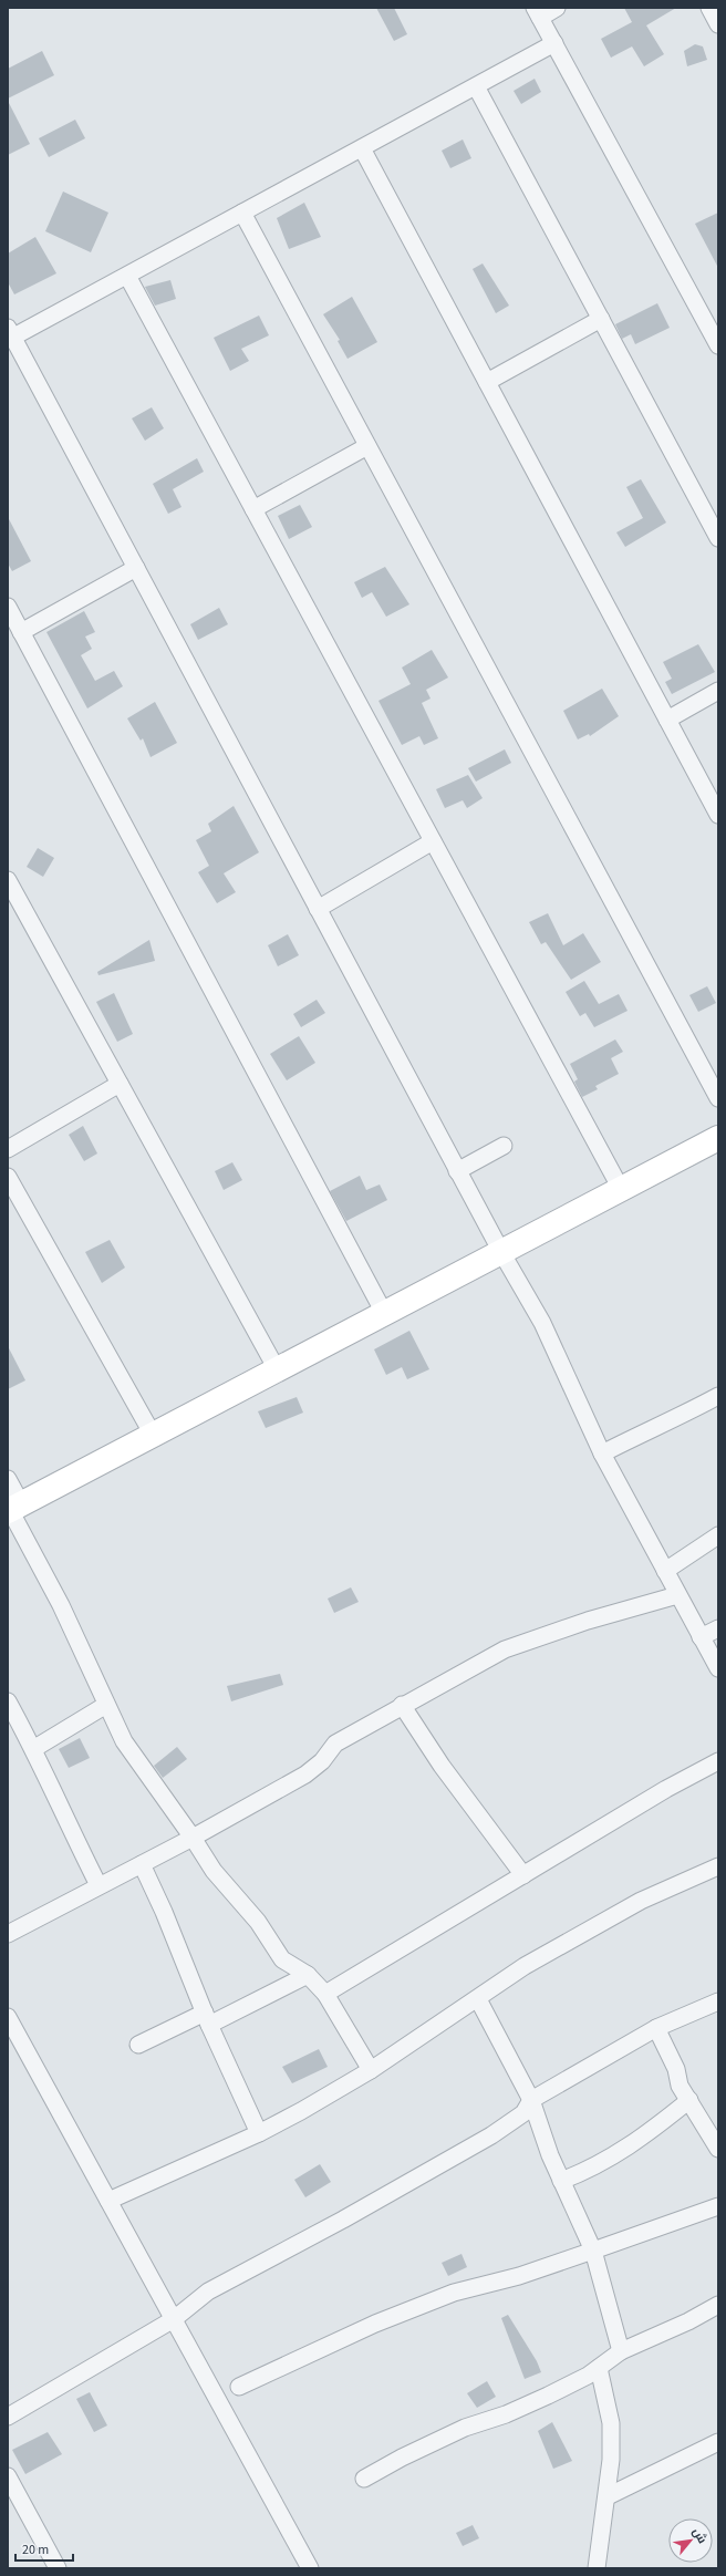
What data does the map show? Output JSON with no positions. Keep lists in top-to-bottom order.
{
  "scale_bar": "20 m",
  "north": "top right"
}
